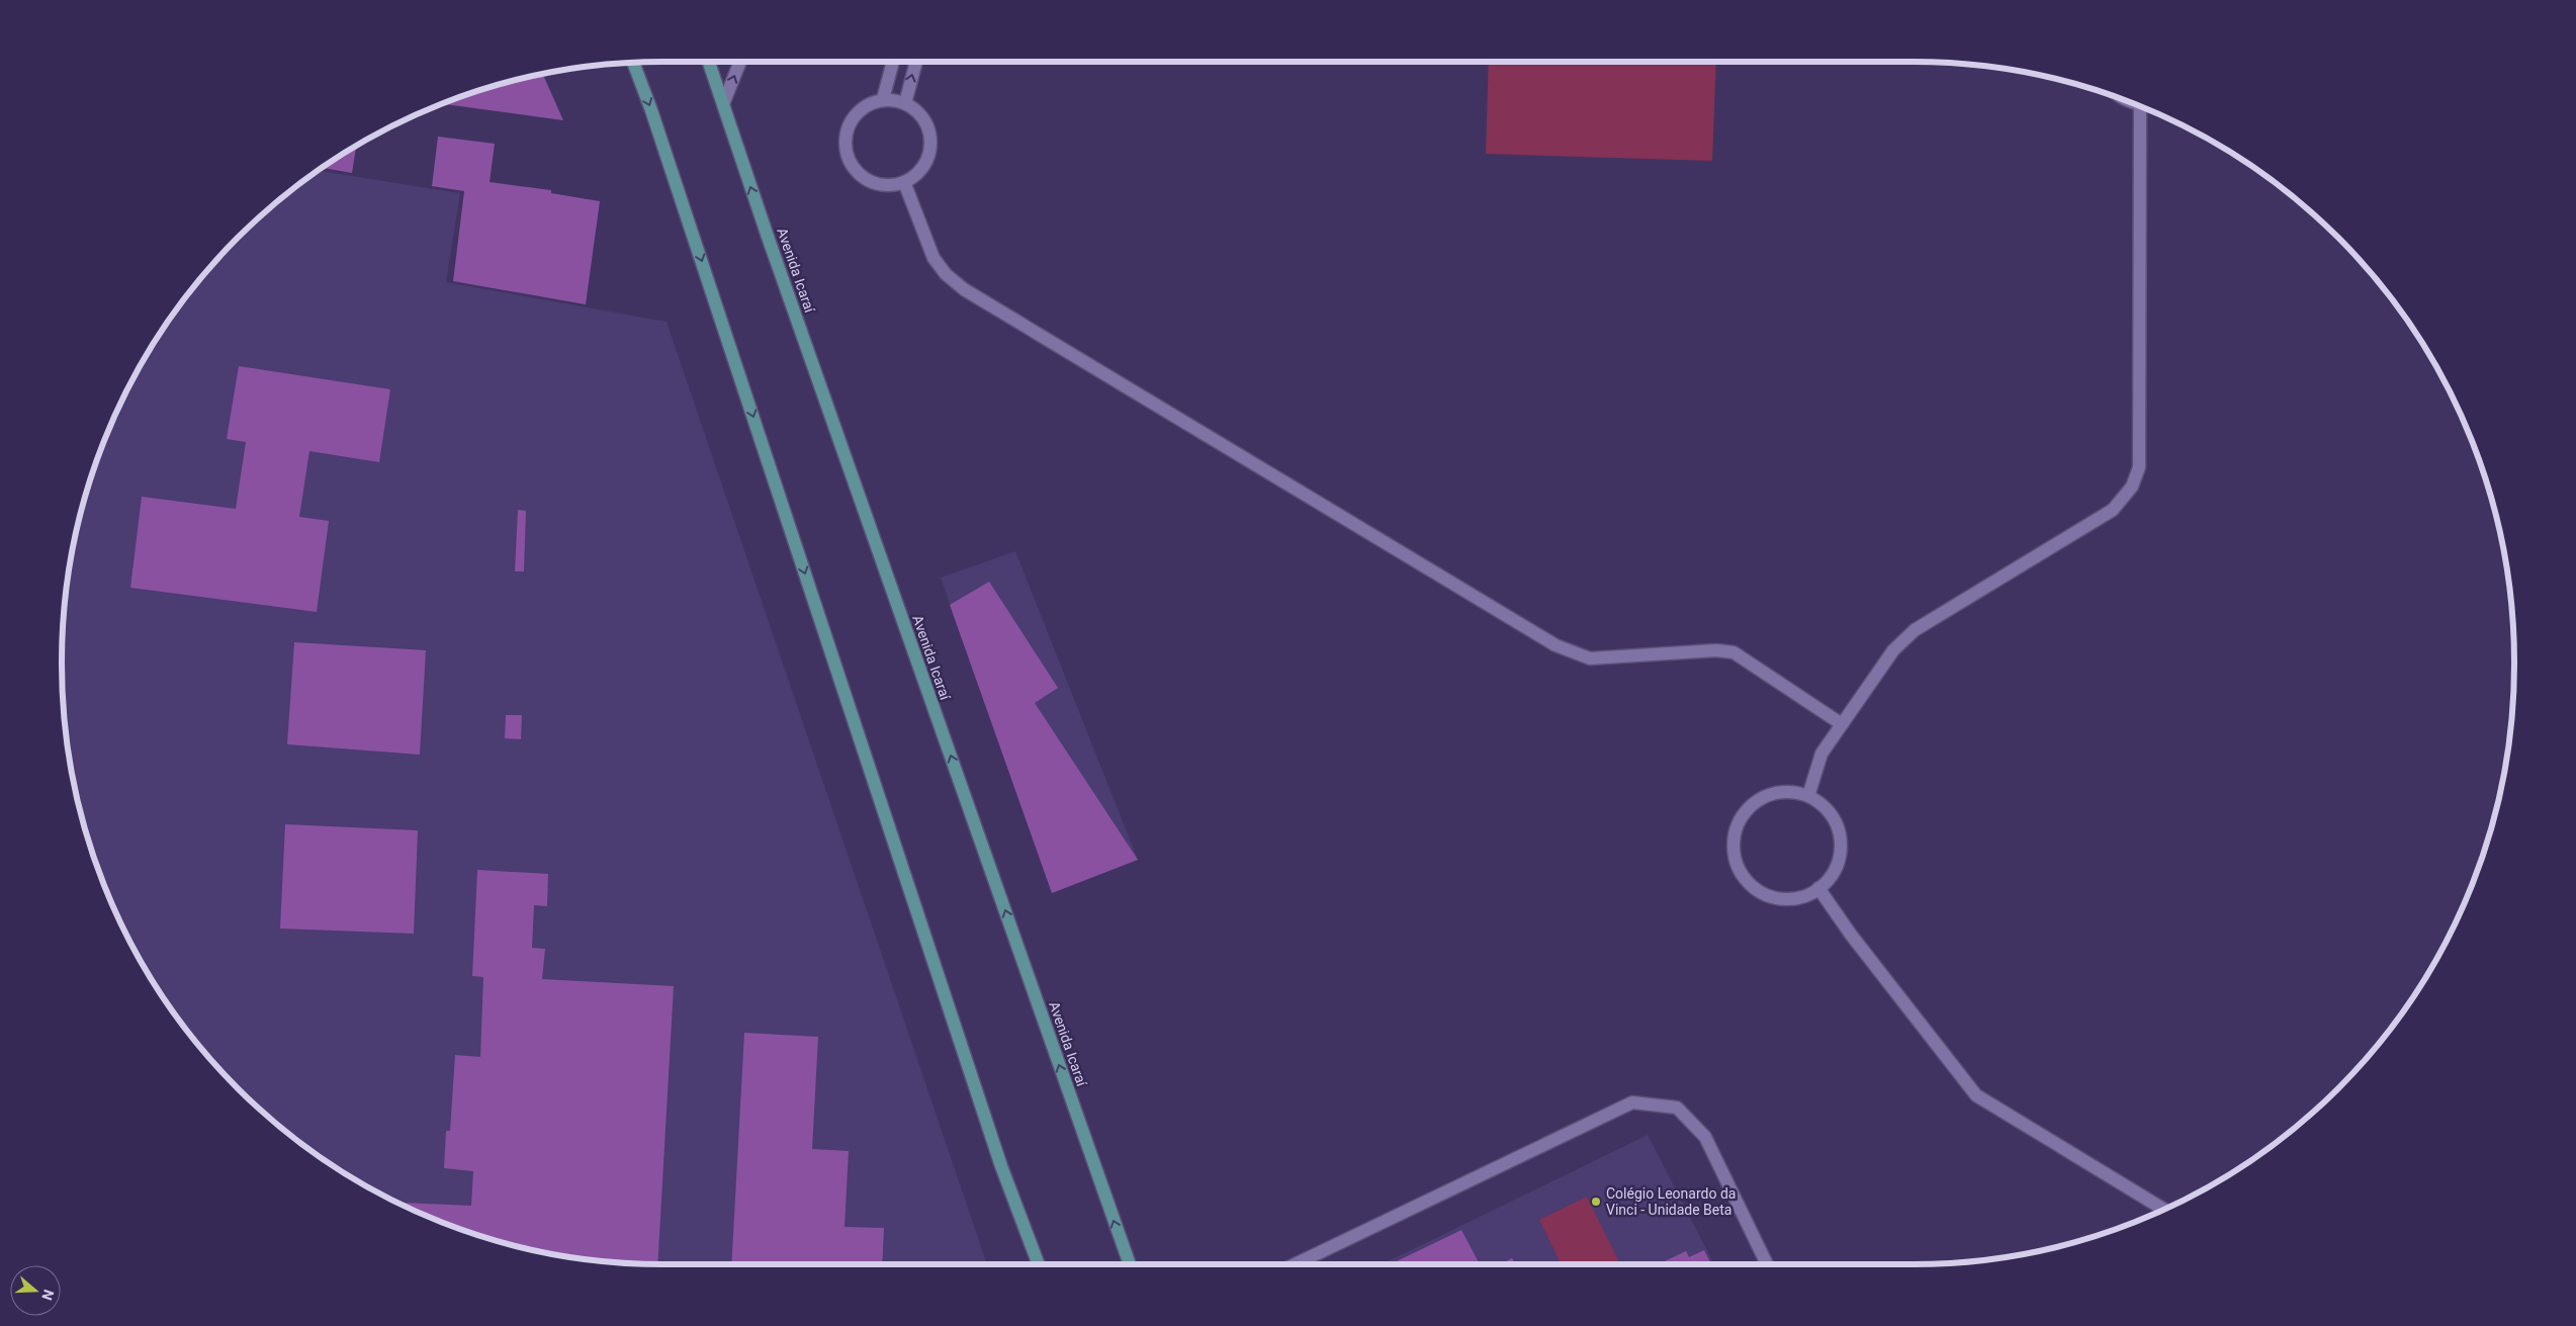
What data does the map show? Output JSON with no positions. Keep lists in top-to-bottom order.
{
  "streets": {
    "main road": ["Avenida Icaraí"]
  },
  "places": ["Colégio Leonardo da Vinci - Unidade Beta"],
  "north": "right"
}
